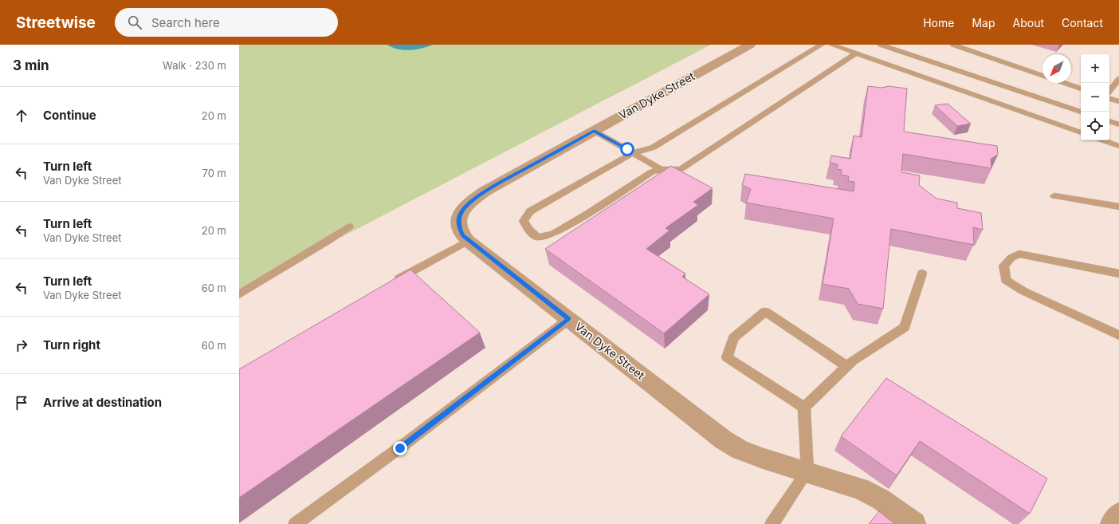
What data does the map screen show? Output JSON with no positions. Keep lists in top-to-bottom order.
{
  "streets": {
    "street": ["Van Dyke Street"]
  },
  "north": "bottom left",
  "page": {
    "header": "Streetwise",
    "search": "Search here",
    "nav": [
      "Home",
      "Map",
      "About",
      "Contact"
    ],
    "heading": ["3 min", "Walk · 230 m"],
    "map_buttons": ["+", "−"],
    "list": [
      ["Continue", "20 m"],
      ["Turn left", "Van Dyke Street", "70 m"],
      ["Turn left", "Van Dyke Street", "20 m"],
      ["Turn left", "Van Dyke Street", "60 m"],
      ["Turn right", "60 m"],
      "Arrive at destination"
    ]
  }
}
